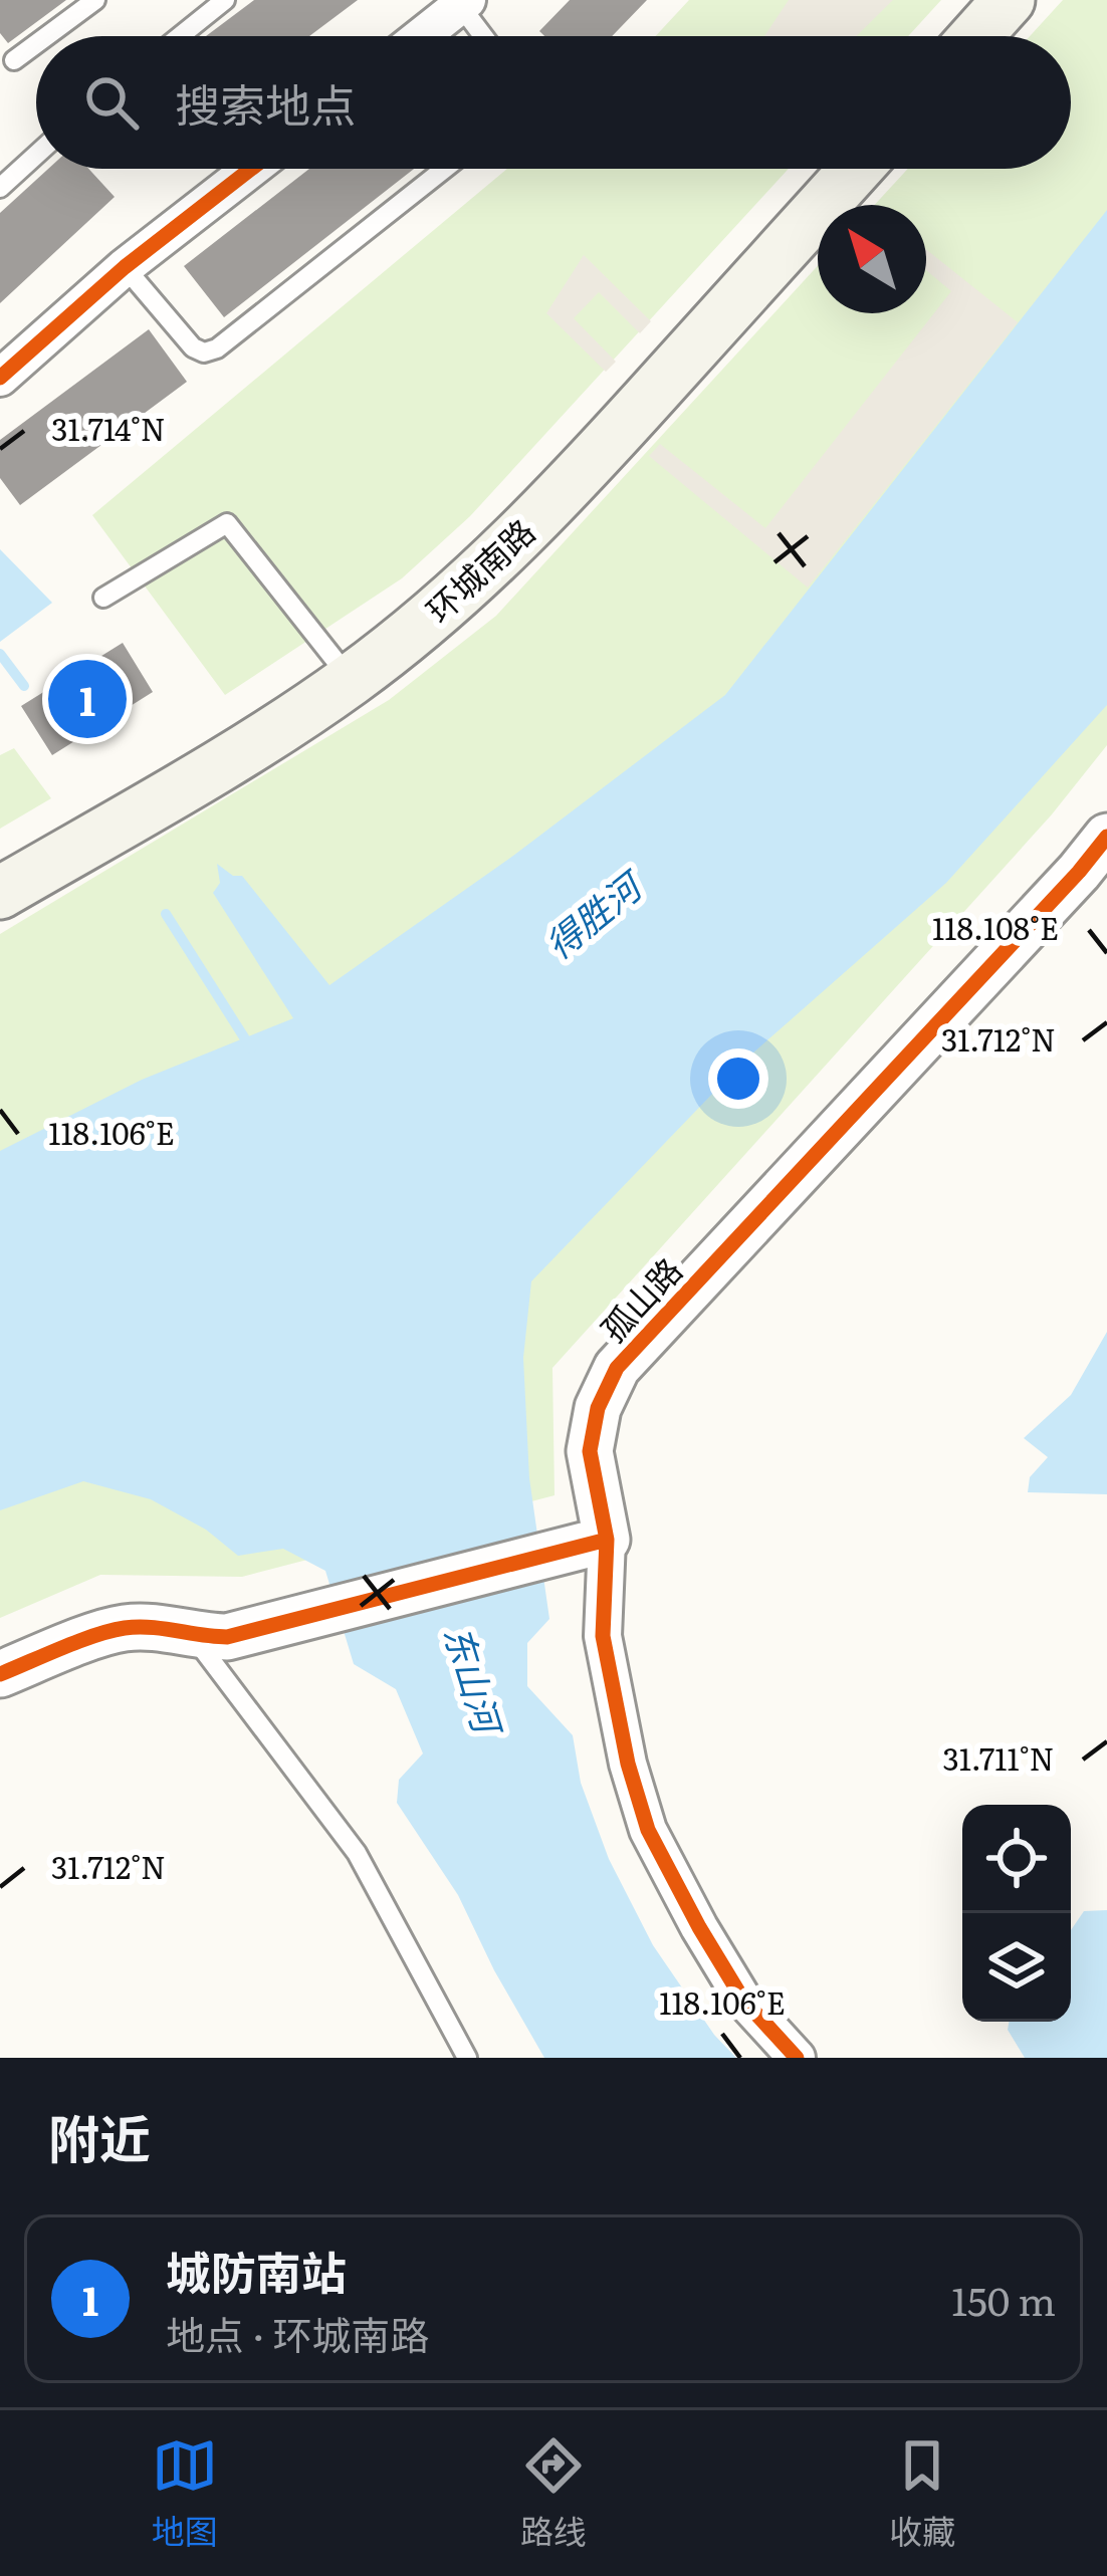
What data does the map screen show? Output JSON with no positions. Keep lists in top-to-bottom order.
{
  "streets": {
    "main road": ["环城南路"],
    "street": ["孤山路"]
  },
  "water": ["得胜河", "东山河"],
  "north": "top left",
  "page": {
    "search": "搜索地点",
    "pins": "1",
    "heading": "附近",
    "list": [
      {
        "mark": "1",
        "name": "城防南站",
        "note": "地点 · 环城南路",
        "value": "150 m"
      }
    ],
    "nav": ["地图", "路线", "收藏"]
  },
  "coordinates": [
    "31.714°N",
    "118.108°E",
    "31.712°N",
    "118.106°E",
    "31.711°N"
  ]
}
